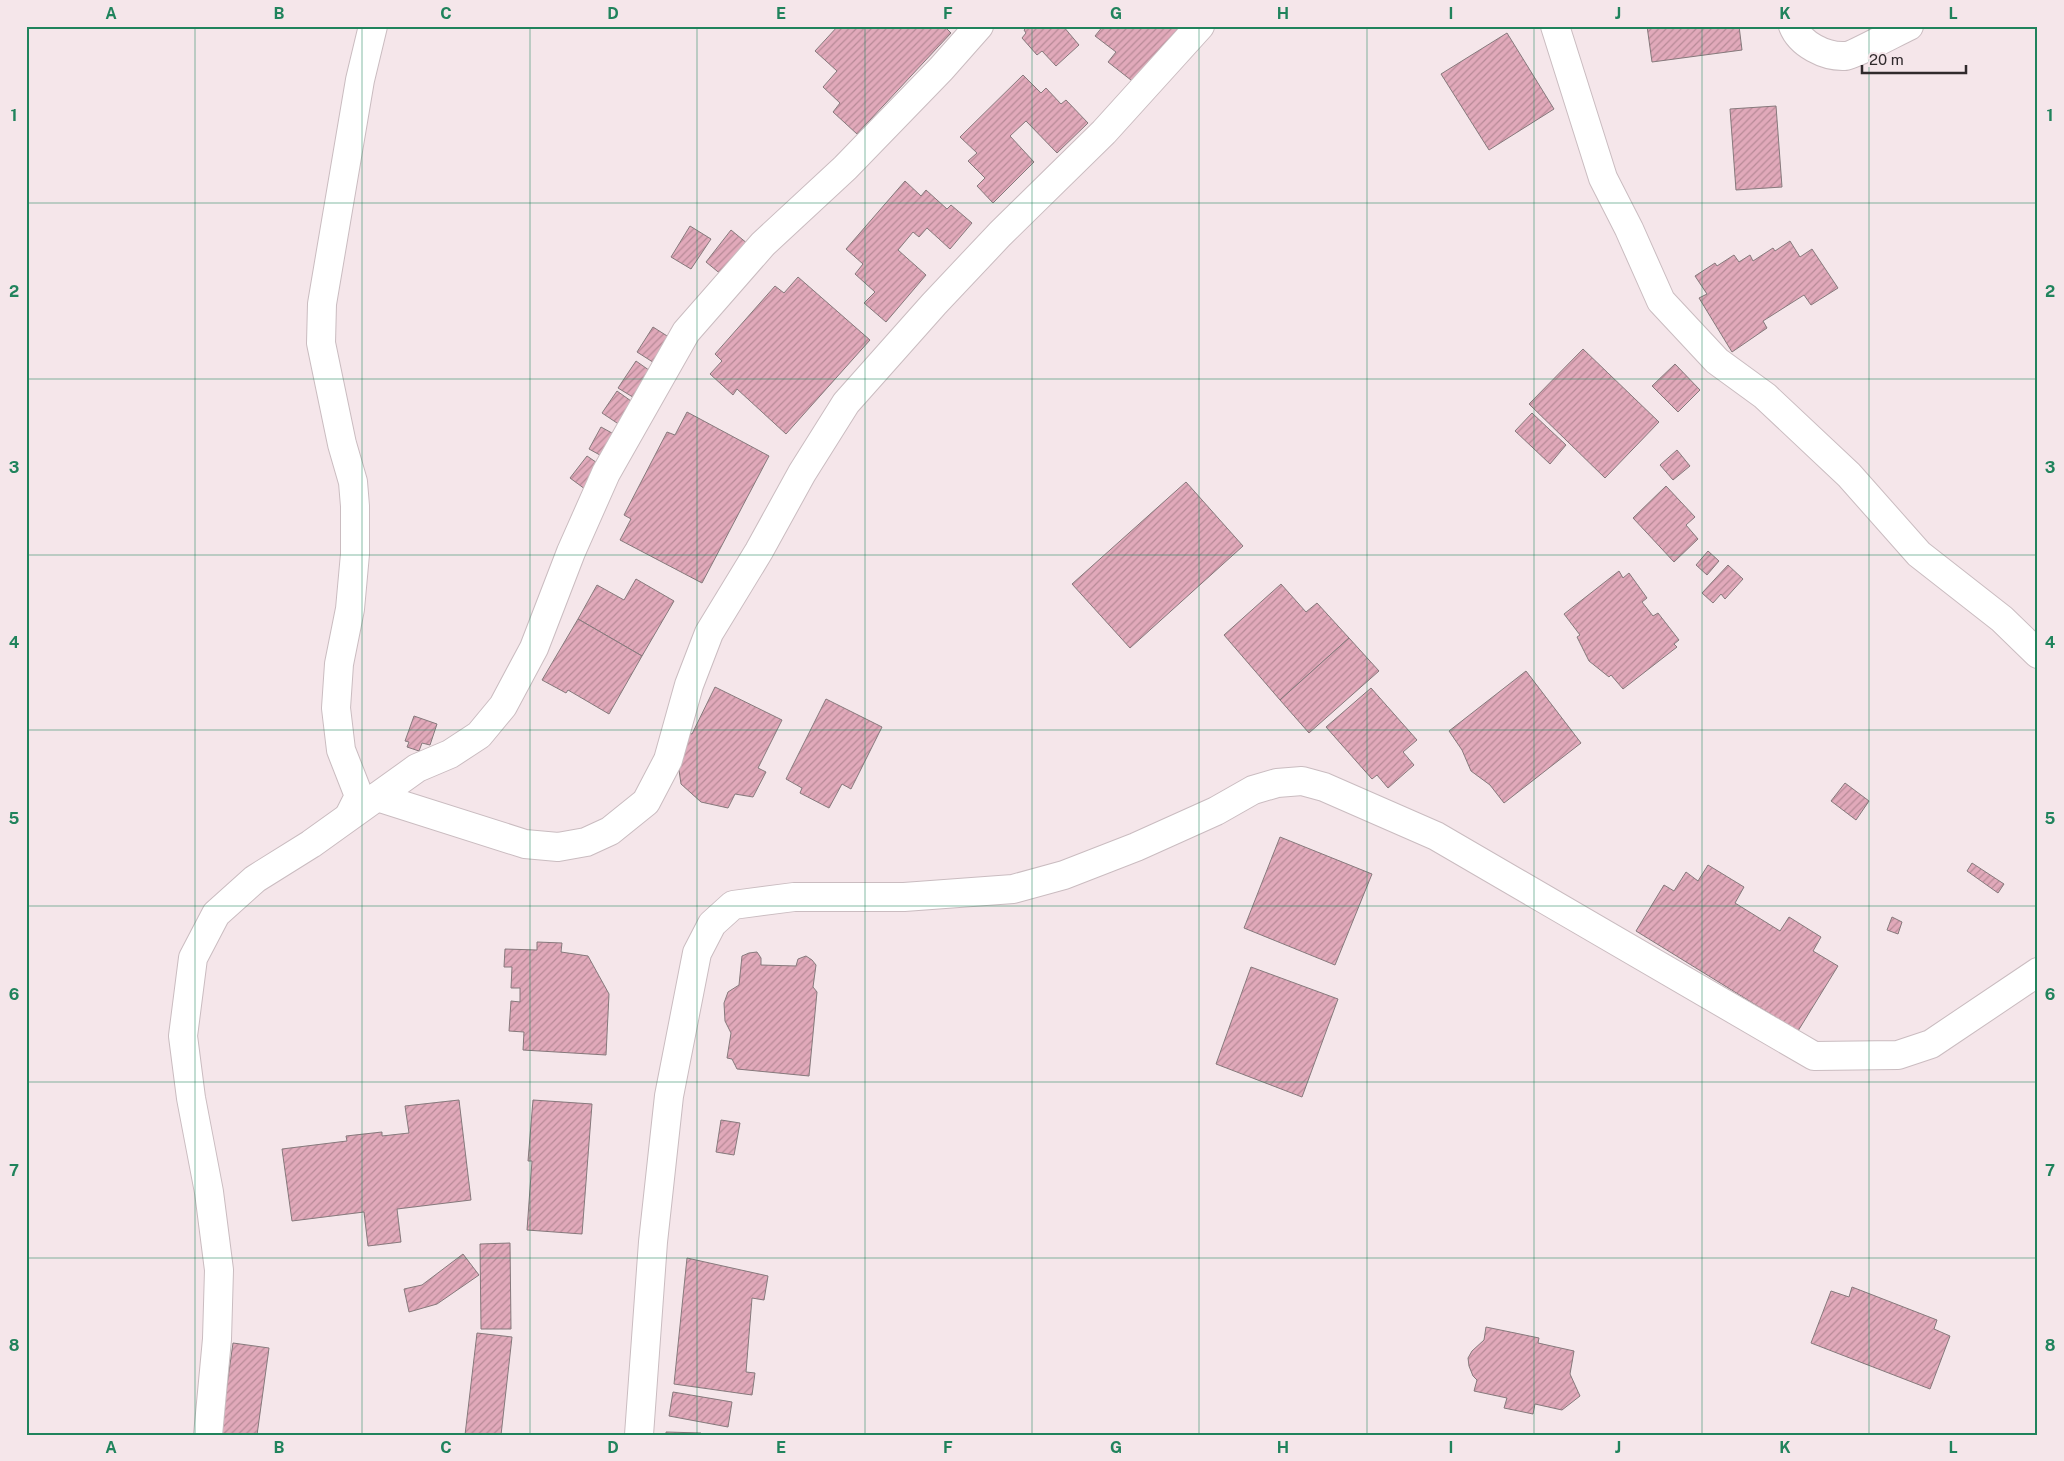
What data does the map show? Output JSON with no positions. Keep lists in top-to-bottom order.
{
  "scale_bar": "20 m",
  "grid": {
    "columns": [
      "A",
      "B",
      "C",
      "D",
      "E",
      "F",
      "G",
      "H",
      "I",
      "J",
      "K",
      "L"
    ],
    "rows": [
      "1",
      "2",
      "3",
      "4",
      "5",
      "6",
      "7",
      "8"
    ]
  }
}
